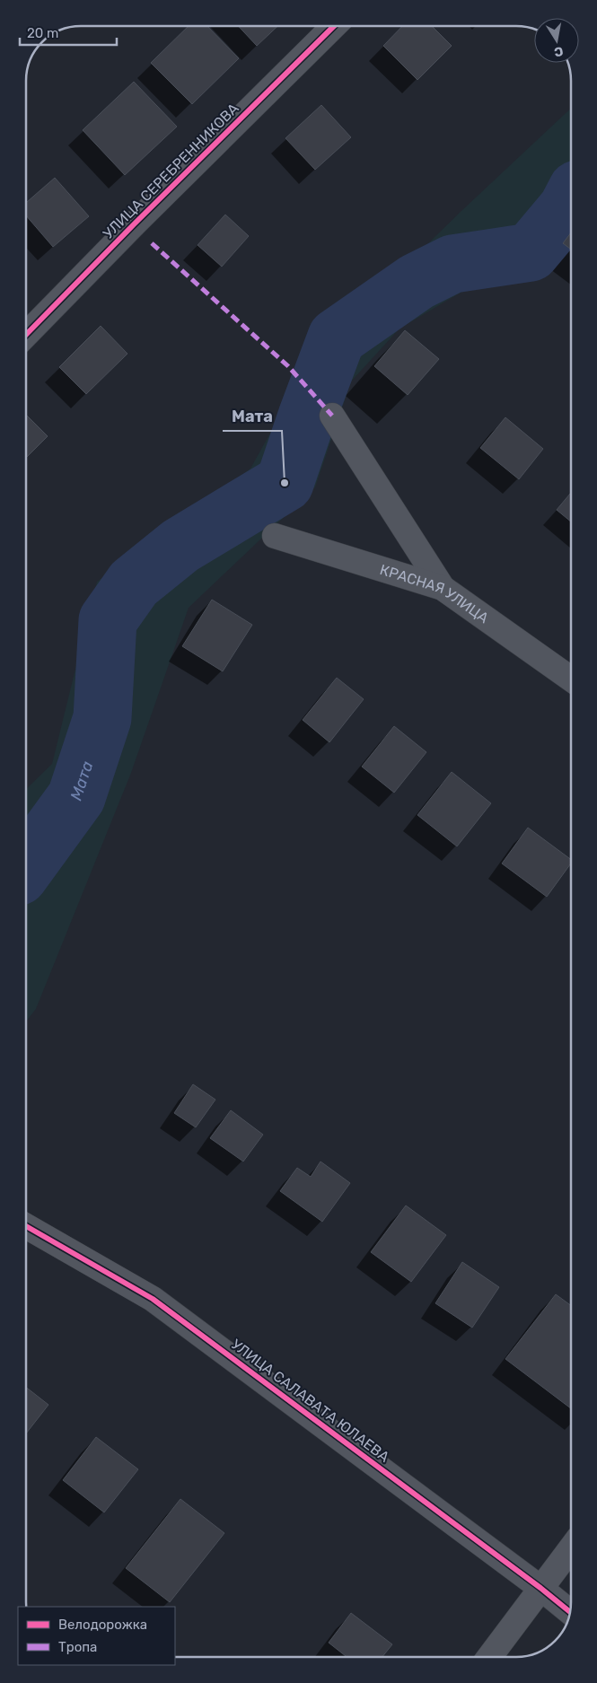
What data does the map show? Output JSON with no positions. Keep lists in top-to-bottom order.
{
  "streets": {
    "street": ["УЛИЦА СЕРЕБРЕННИКОВА", "КРАСНАЯ УЛИЦА", "УЛИЦА САЛАВАТА ЮЛАЕВА"]
  },
  "water": ["Мата"],
  "places": ["Мата"],
  "legend": ["Велодорожка", "Тропа"],
  "scale_bar": "20 m",
  "north": "bottom"
}
